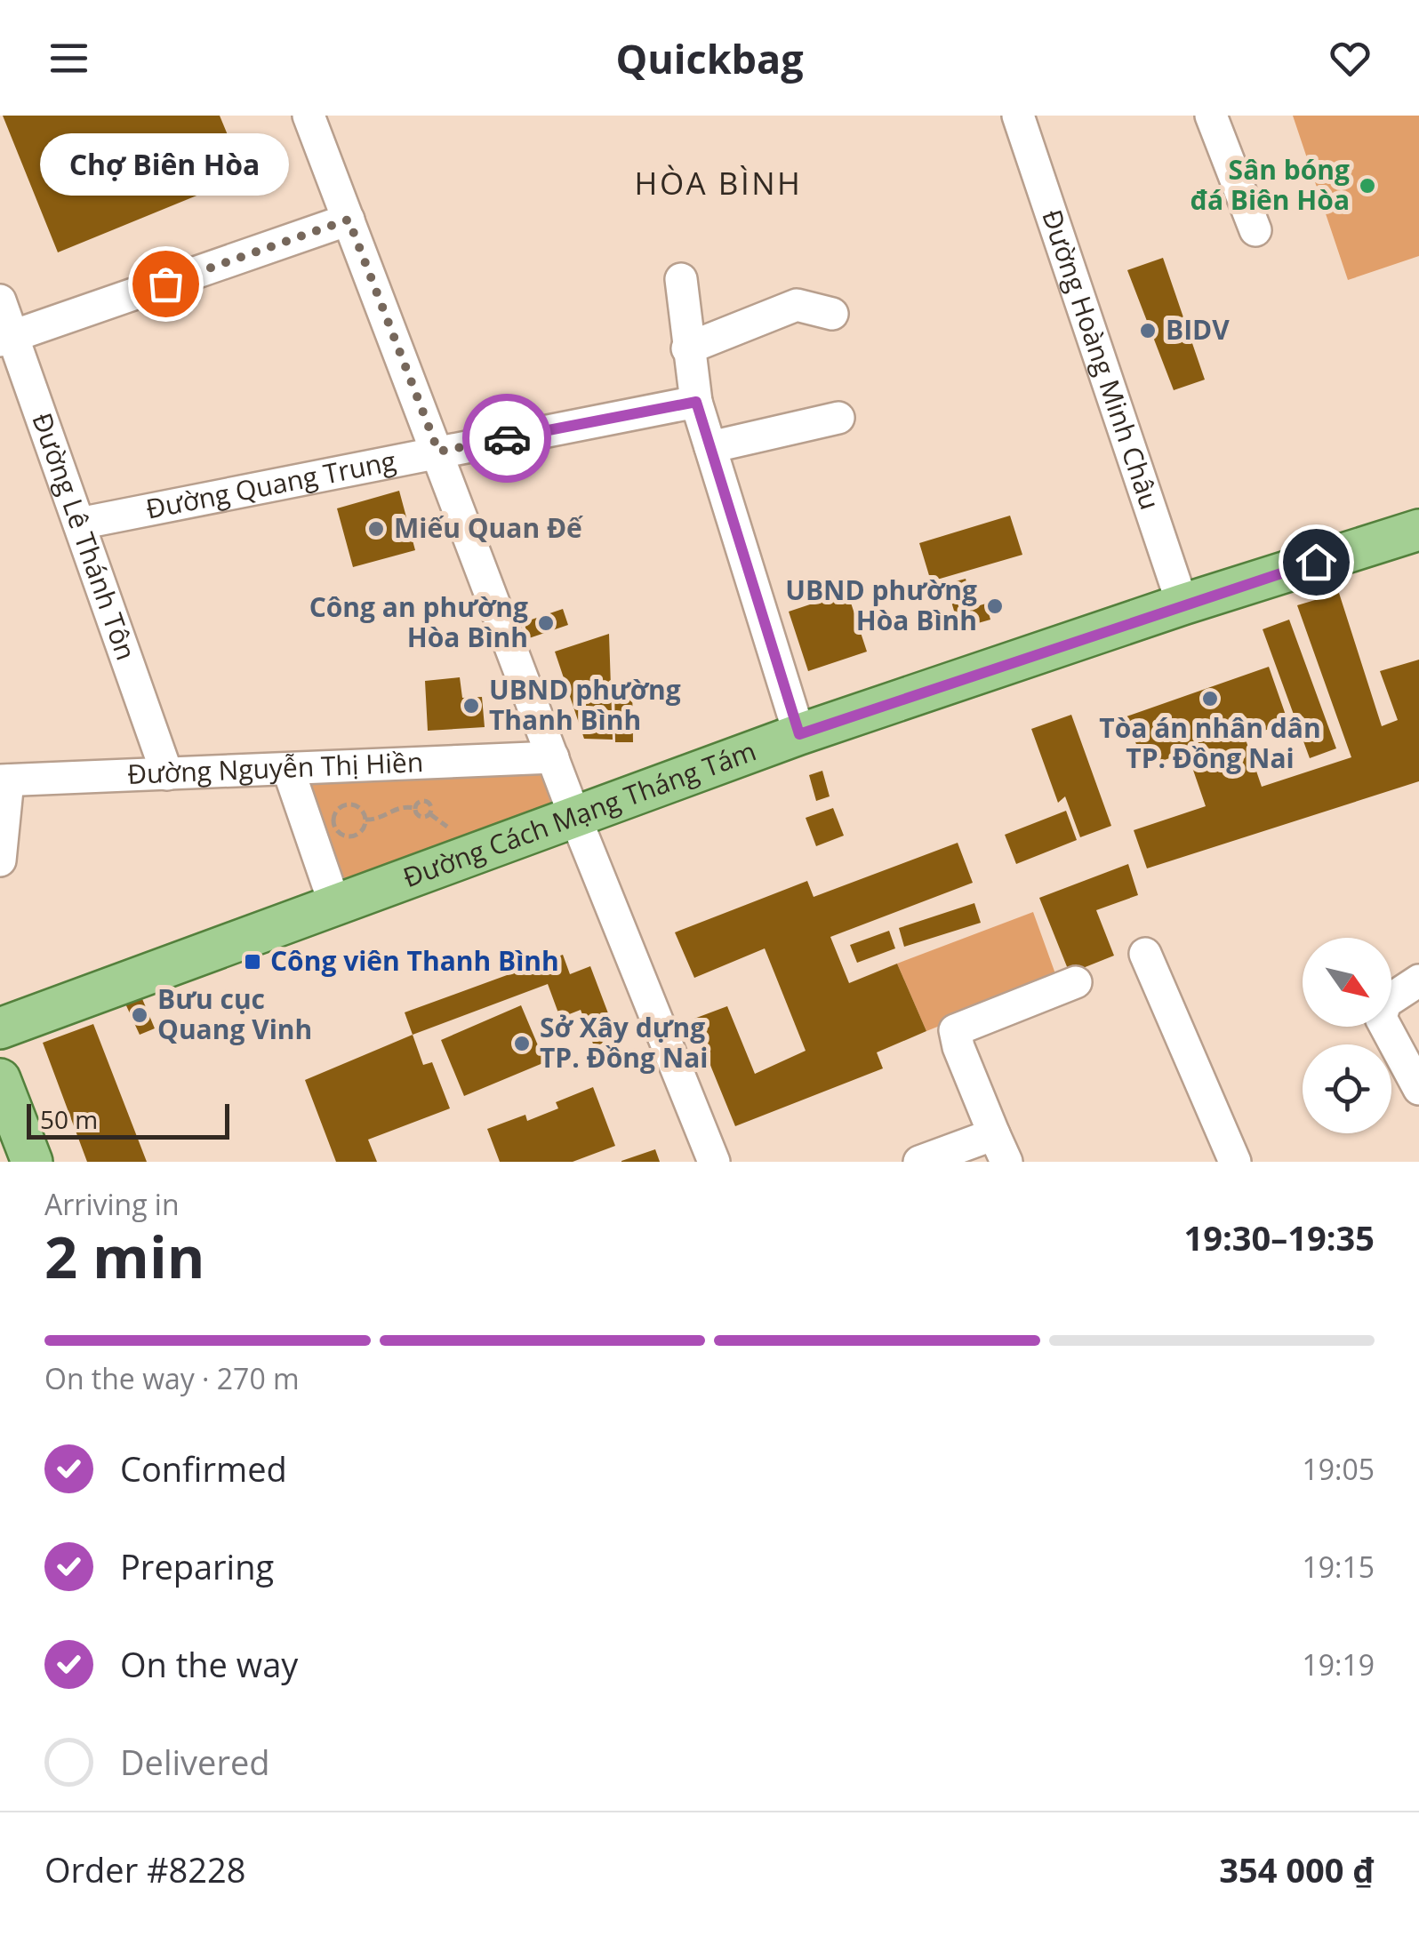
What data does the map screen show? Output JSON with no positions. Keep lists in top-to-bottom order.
{
  "streets": {
    "main road": ["Đường Cách Mạng Tháng Tám"],
    "street": [
      "Đường Hoàng Minh Châu",
      "Đường Quang Trung",
      "Đường Lê Thánh Tôn",
      "Đường Nguyễn Thị Hiền"
    ]
  },
  "crossings": [
    ["Đường Hoàng Minh Châu", "Đường Cách Mạng Tháng Tám"],
    ["Đường Quang Trung", "Đường Lê Thánh Tôn"],
    ["Đường Lê Thánh Tôn", "Đường Nguyễn Thị Hiền"]
  ],
  "districts": ["HÒA BÌNH"],
  "places": {
    "other": [
      "Sân bóng đá Biên Hòa",
      "Chợ Biên Hòa",
      "BIDV",
      "Miếu Quan Đế",
      "UBND phường Hòa Bình",
      "Công an phường Hòa Bình",
      "Tòa án nhân dân TP. Đồng Nai",
      "UBND phường Thanh Bình",
      "Bưu cục Quang Vinh",
      "Sở Xây dựng TP. Đồng Nai"
    ],
    "transit": ["Công viên Thanh Bình"]
  },
  "scale_bar": "50 m",
  "north": "bottom right",
  "page": {
    "header": "Quickbag",
    "bubble": "Chợ Biên Hòa",
    "scale": "50 m",
    "heading": ["2 min", "Arriving in", "19:30–19:35"],
    "panel": ["Order #8228", "354 000 ₫"],
    "bar": "On the way · 270 m",
    "list": [
      ["Confirmed", "19:05"],
      ["Preparing", "19:15"],
      ["On the way", "19:19"],
      "Delivered"
    ]
  }
}
